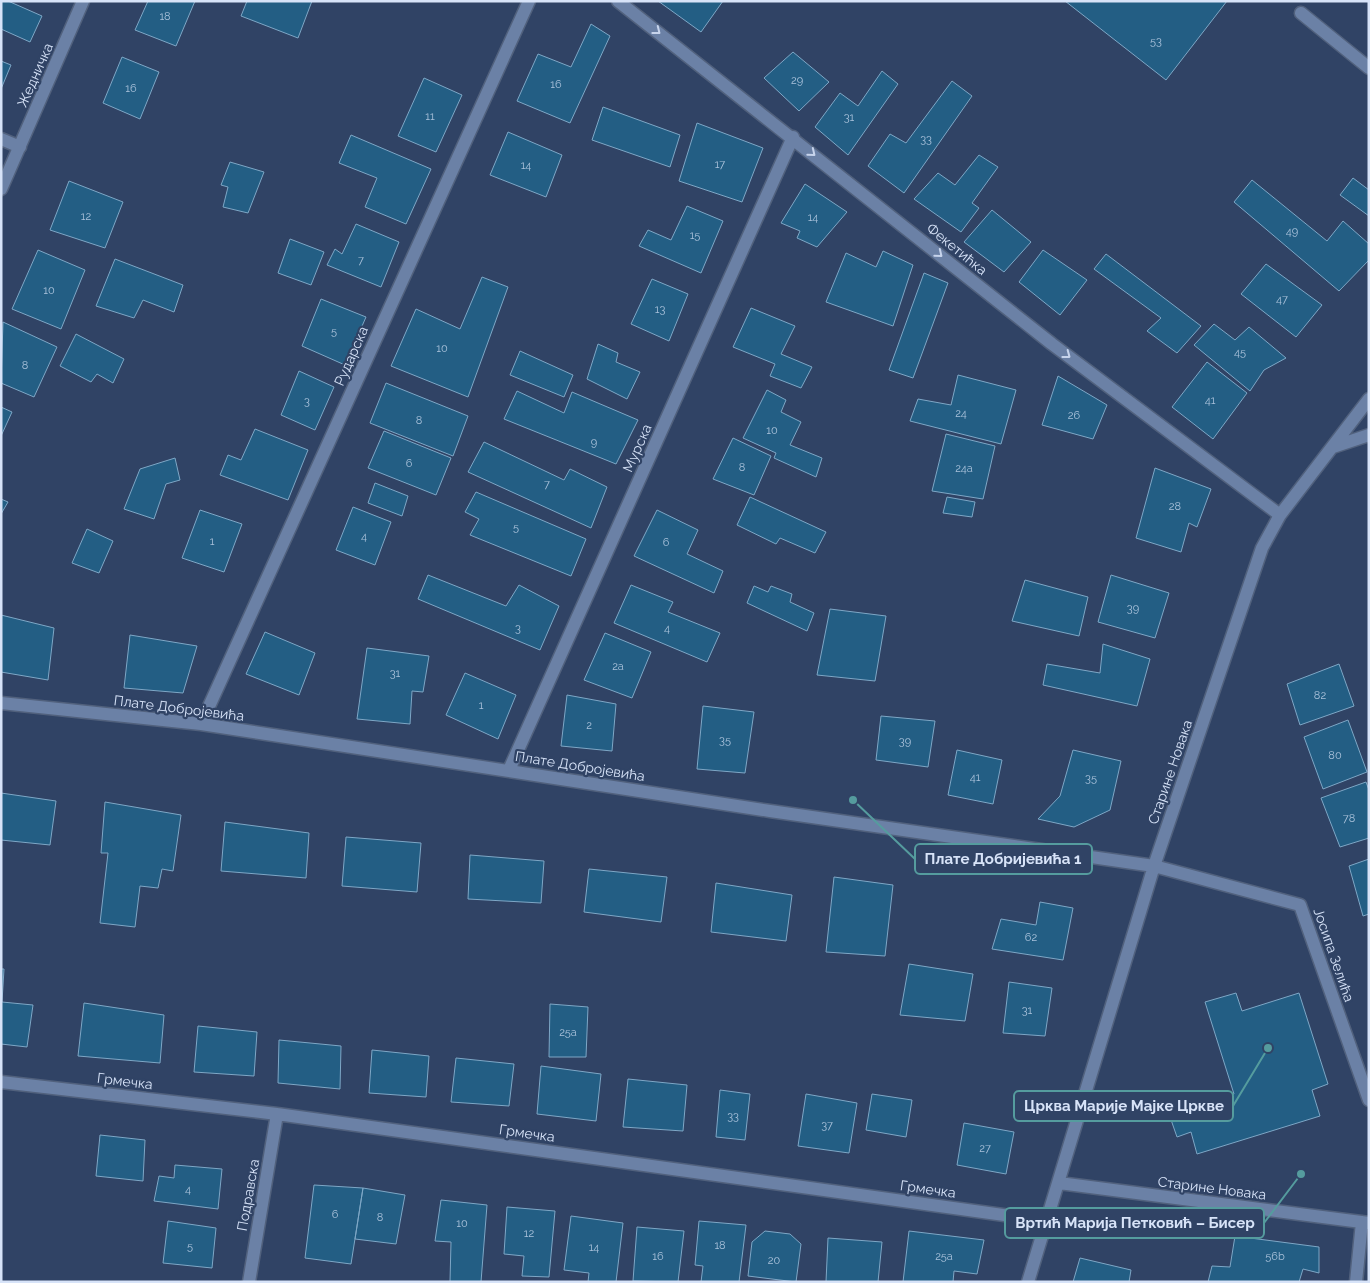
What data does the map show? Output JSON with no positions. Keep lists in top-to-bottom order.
{
  "streets": {
    "street": [
      "Жедничка",
      "Фекетићка",
      "Рударска",
      "Мурска",
      "Плате Добројевића",
      "Старине Новака",
      "Јосипа Зелића",
      "Грмечка",
      "Подравска"
    ]
  },
  "crossings": [
    ["Фекетићка", "Мурска"],
    ["Фекетићка", "Старине Новака"],
    ["Рударска", "Плате Добројевића"],
    ["Мурска", "Плате Добројевића"],
    ["Плате Добројевића", "Старине Новака"],
    ["Плате Добројевића", "Јосипа Зелића"],
    ["Старине Новака", "Јосипа Зелића"],
    ["Старине Новака", "Грмечка"],
    ["Грмечка", "Подравска"]
  ],
  "one_way": ["Фекетићка"],
  "places": ["Плате Добријевића 1", "Црква Марије Мајке Цркве", "Вртић Марија Петковић – Бисер"],
  "house_numbers": [
    "18",
    "53",
    "29",
    "16",
    "16",
    "11",
    "31",
    "33",
    "17",
    "14",
    "12",
    "14",
    "49",
    "15",
    "7",
    "10",
    "47",
    "13",
    "5",
    "10",
    "45",
    "8",
    "41",
    "3",
    "24",
    "26",
    "8",
    "10",
    "9",
    "6",
    "8",
    "24a",
    "7",
    "28",
    "5",
    "4",
    "1",
    "6",
    "39",
    "3",
    "4",
    "2a",
    "31",
    "82",
    "1",
    "2",
    "35",
    "39",
    "80",
    "41",
    "35",
    "78",
    "62",
    "31",
    "25a",
    "33",
    "37",
    "27",
    "4",
    "6",
    "8",
    "10",
    "12",
    "18",
    "5",
    "14",
    "16",
    "25a",
    "56b",
    "20"
  ]
}
